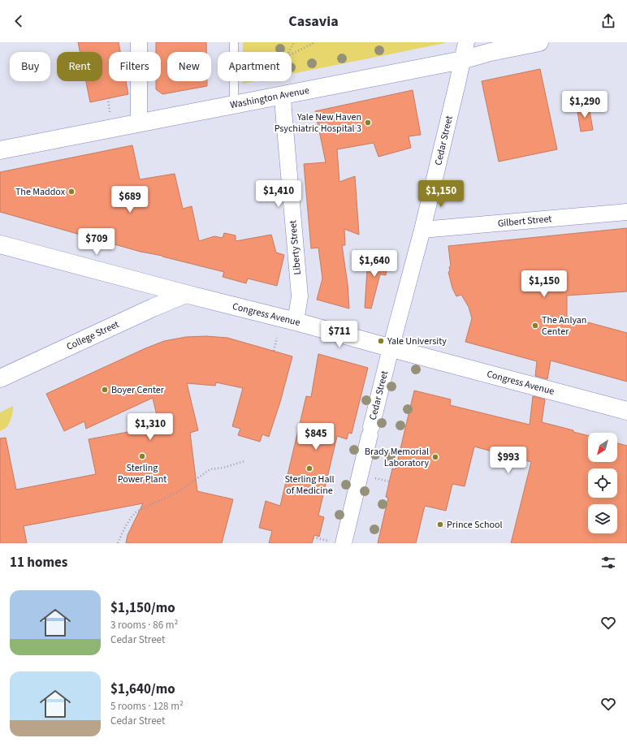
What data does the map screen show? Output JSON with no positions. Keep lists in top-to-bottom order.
{
  "streets": {
    "main road": ["Washington Avenue", "Congress Avenue", "College Street"],
    "street": ["Cedar Street", "Gilbert Street", "Liberty Street"]
  },
  "crossings": [
    ["Washington Avenue", "Cedar Street"],
    ["Washington Avenue", "Liberty Street"],
    ["Cedar Street", "Gilbert Street"],
    ["Cedar Street", "Congress Avenue"],
    ["Liberty Street", "Congress Avenue"],
    ["Congress Avenue", "College Street"]
  ],
  "places": [
    "Yale New Haven Psychiatric Hospital 3",
    "The Maddox",
    "The Anlyan Center",
    "Yale University",
    "Boyer Center",
    "Sterling Power Plant",
    "Brady Memorial Laboratory",
    "Sterling Hall of Medicine",
    "Prince School"
  ],
  "north": "bottom left",
  "page": {
    "header": "Casavia",
    "chip": [
      "Buy",
      "Rent",
      "Filters",
      "New",
      "Apartment"
    ],
    "price": [
      "$1,290",
      "$1,410",
      "$1,150",
      "$689",
      "$709",
      "$1,640",
      "$1,150",
      "$711",
      "$1,310",
      "$845",
      "$993"
    ],
    "heading": "11 homes",
    "list": [
      {
        "name": "$1,150/mo",
        "note": "3 rooms · 86 m² · Cedar Street"
      },
      {
        "name": "$1,640/mo",
        "note": "5 rooms · 128 m² · Cedar Street"
      }
    ]
  }
}
